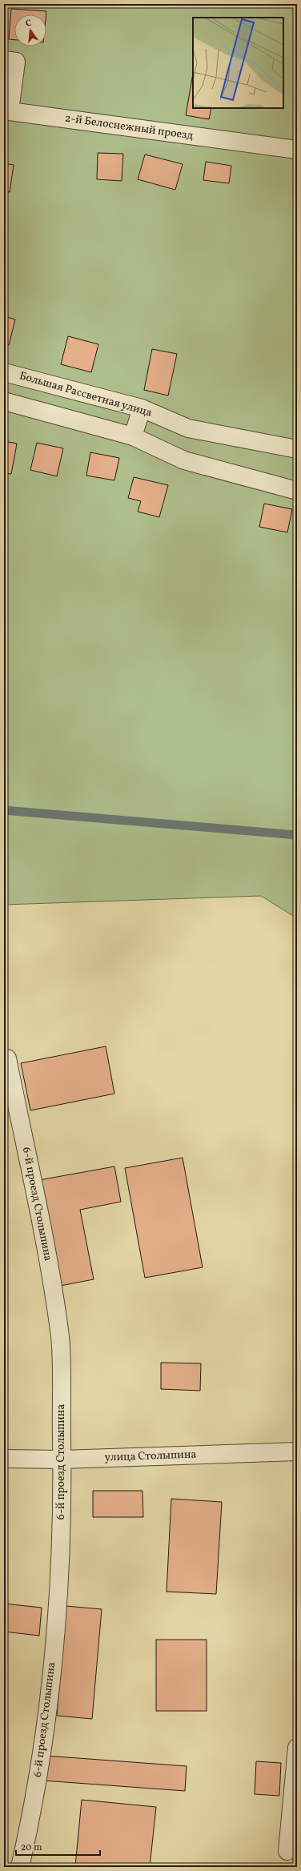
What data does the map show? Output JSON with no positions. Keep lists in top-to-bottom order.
{
  "streets": {
    "street": [
      "2-й Белоснежный проезд",
      "Большая Рассветная улица",
      "6-й проезд Столыпина",
      "улица Столыпина"
    ]
  },
  "crossings": [
    ["6-й проезд Столыпина", "улица Столыпина"]
  ],
  "scale_bar": "20 m",
  "north": "top"
}
